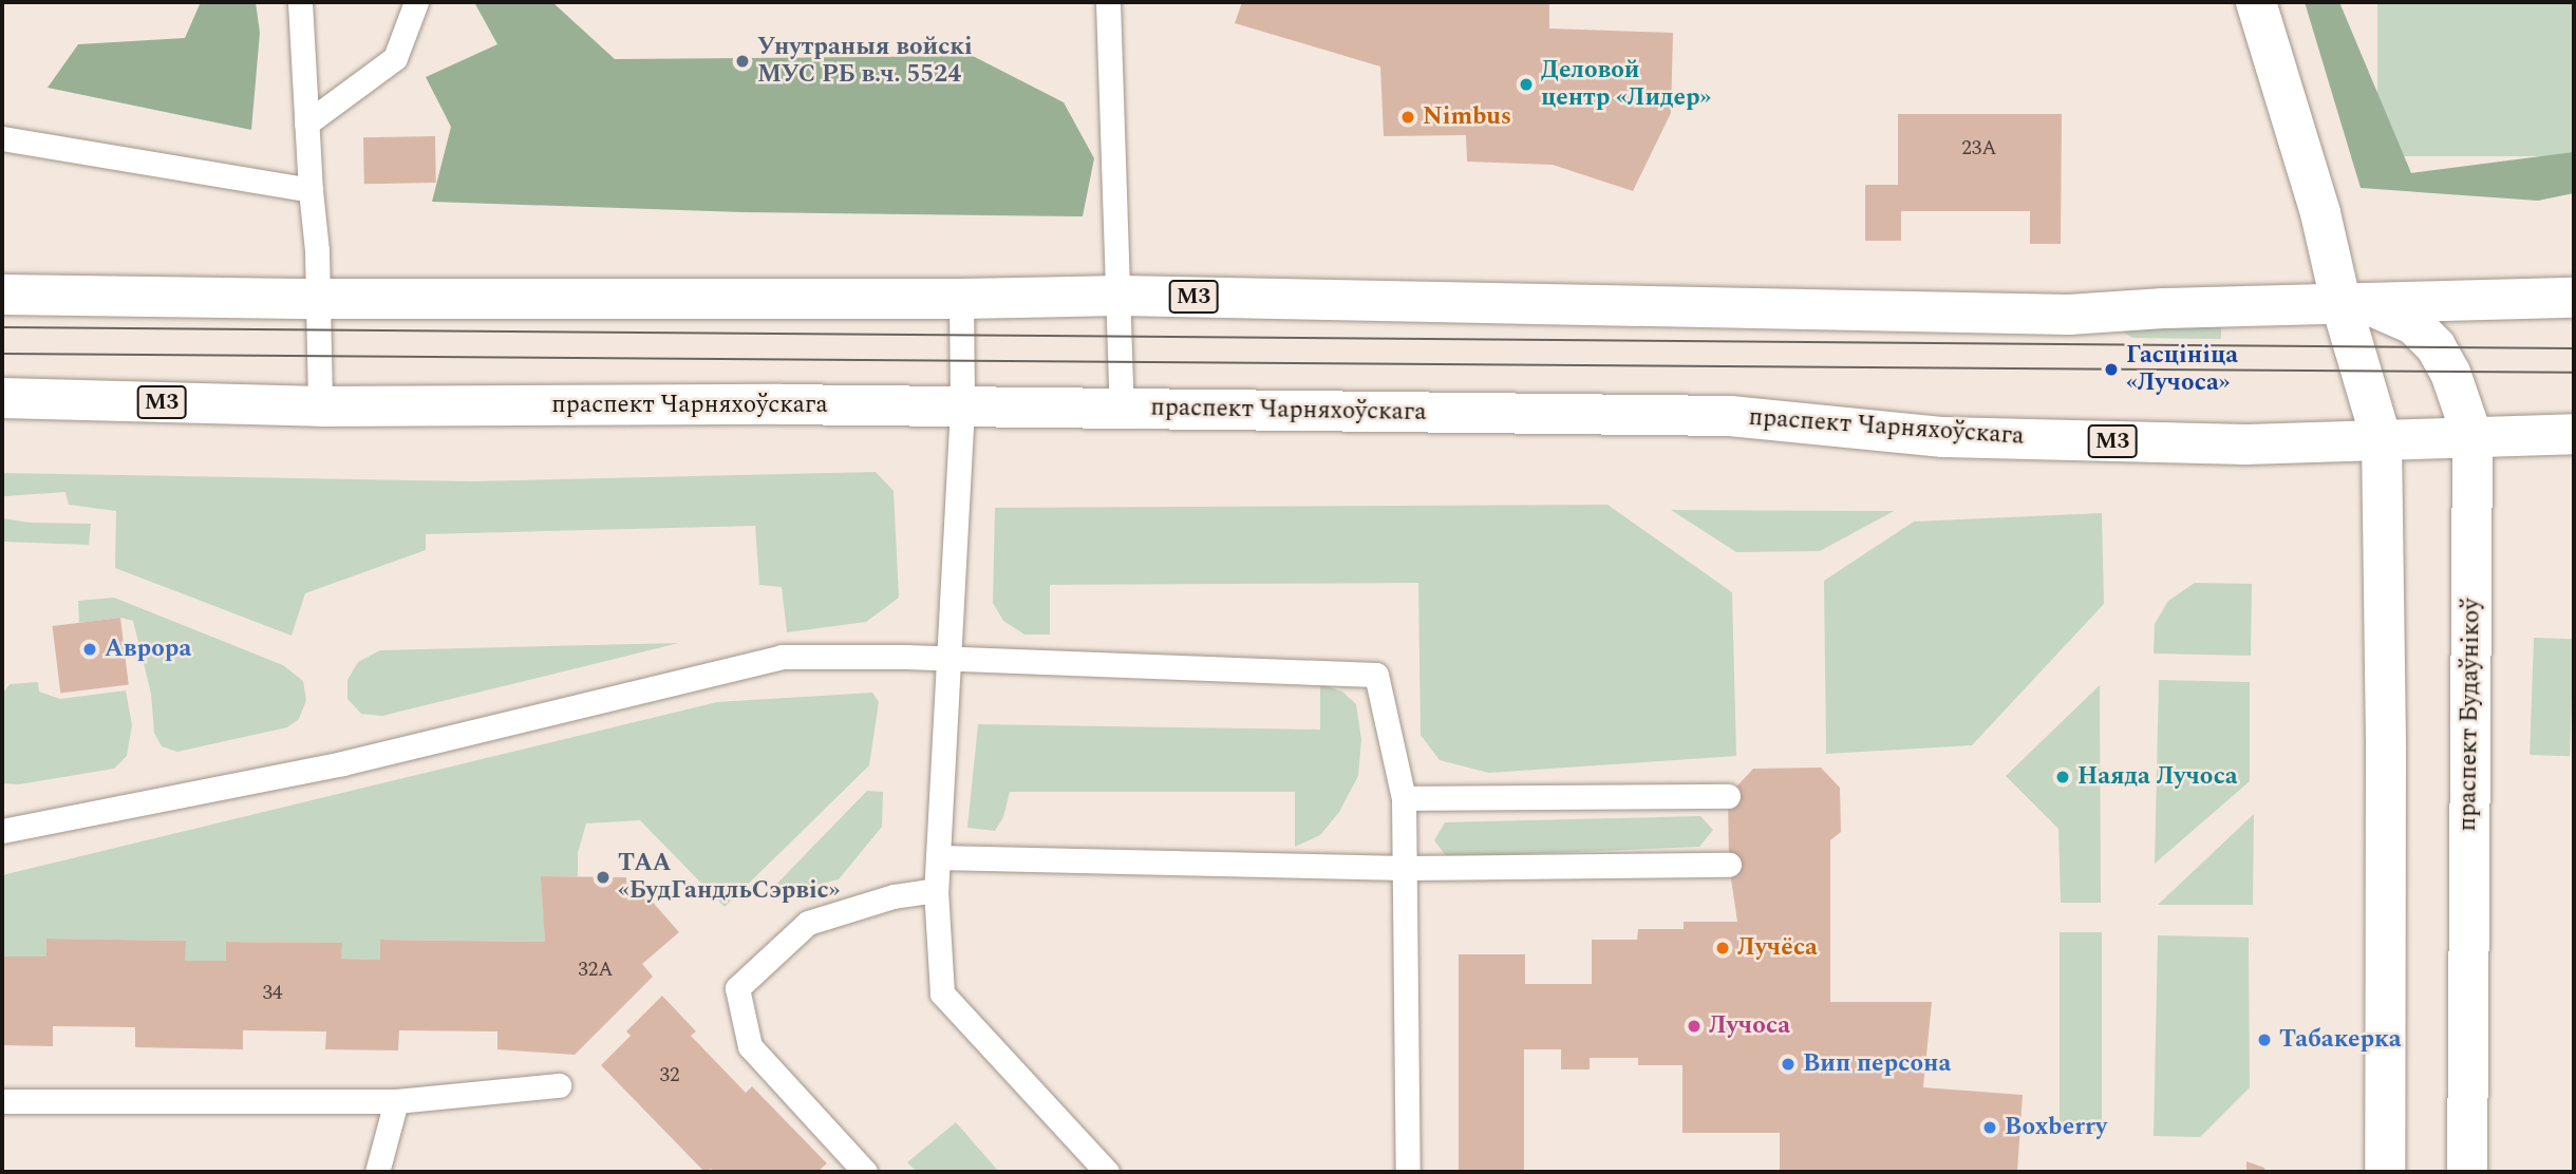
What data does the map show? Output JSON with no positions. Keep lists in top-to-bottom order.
{
  "streets": {
    "main road": ["М3", "праспект Чарняхоўскага", "праспект Будаўнікоў"]
  },
  "crossings": [
    ["М3", "праспект Будаўнікоў"],
    ["праспект Чарняхоўскага", "праспект Будаўнікоў"]
  ],
  "places": [
    "Унутраныя войскі МУС РБ в.ч. 5524",
    "Деловой центр «Лидер»",
    "Nimbus",
    "Гасцініца «Лучоса»",
    "Аврора",
    "Наяда Лучоса",
    "ТАА «БудГандльСэрвіс»",
    "Лучёса",
    "Лучоса",
    "Табакерка",
    "Вип персона",
    "Boxberry"
  ],
  "house_numbers": [
    "23А",
    "32А",
    "34",
    "32"
  ]
}
